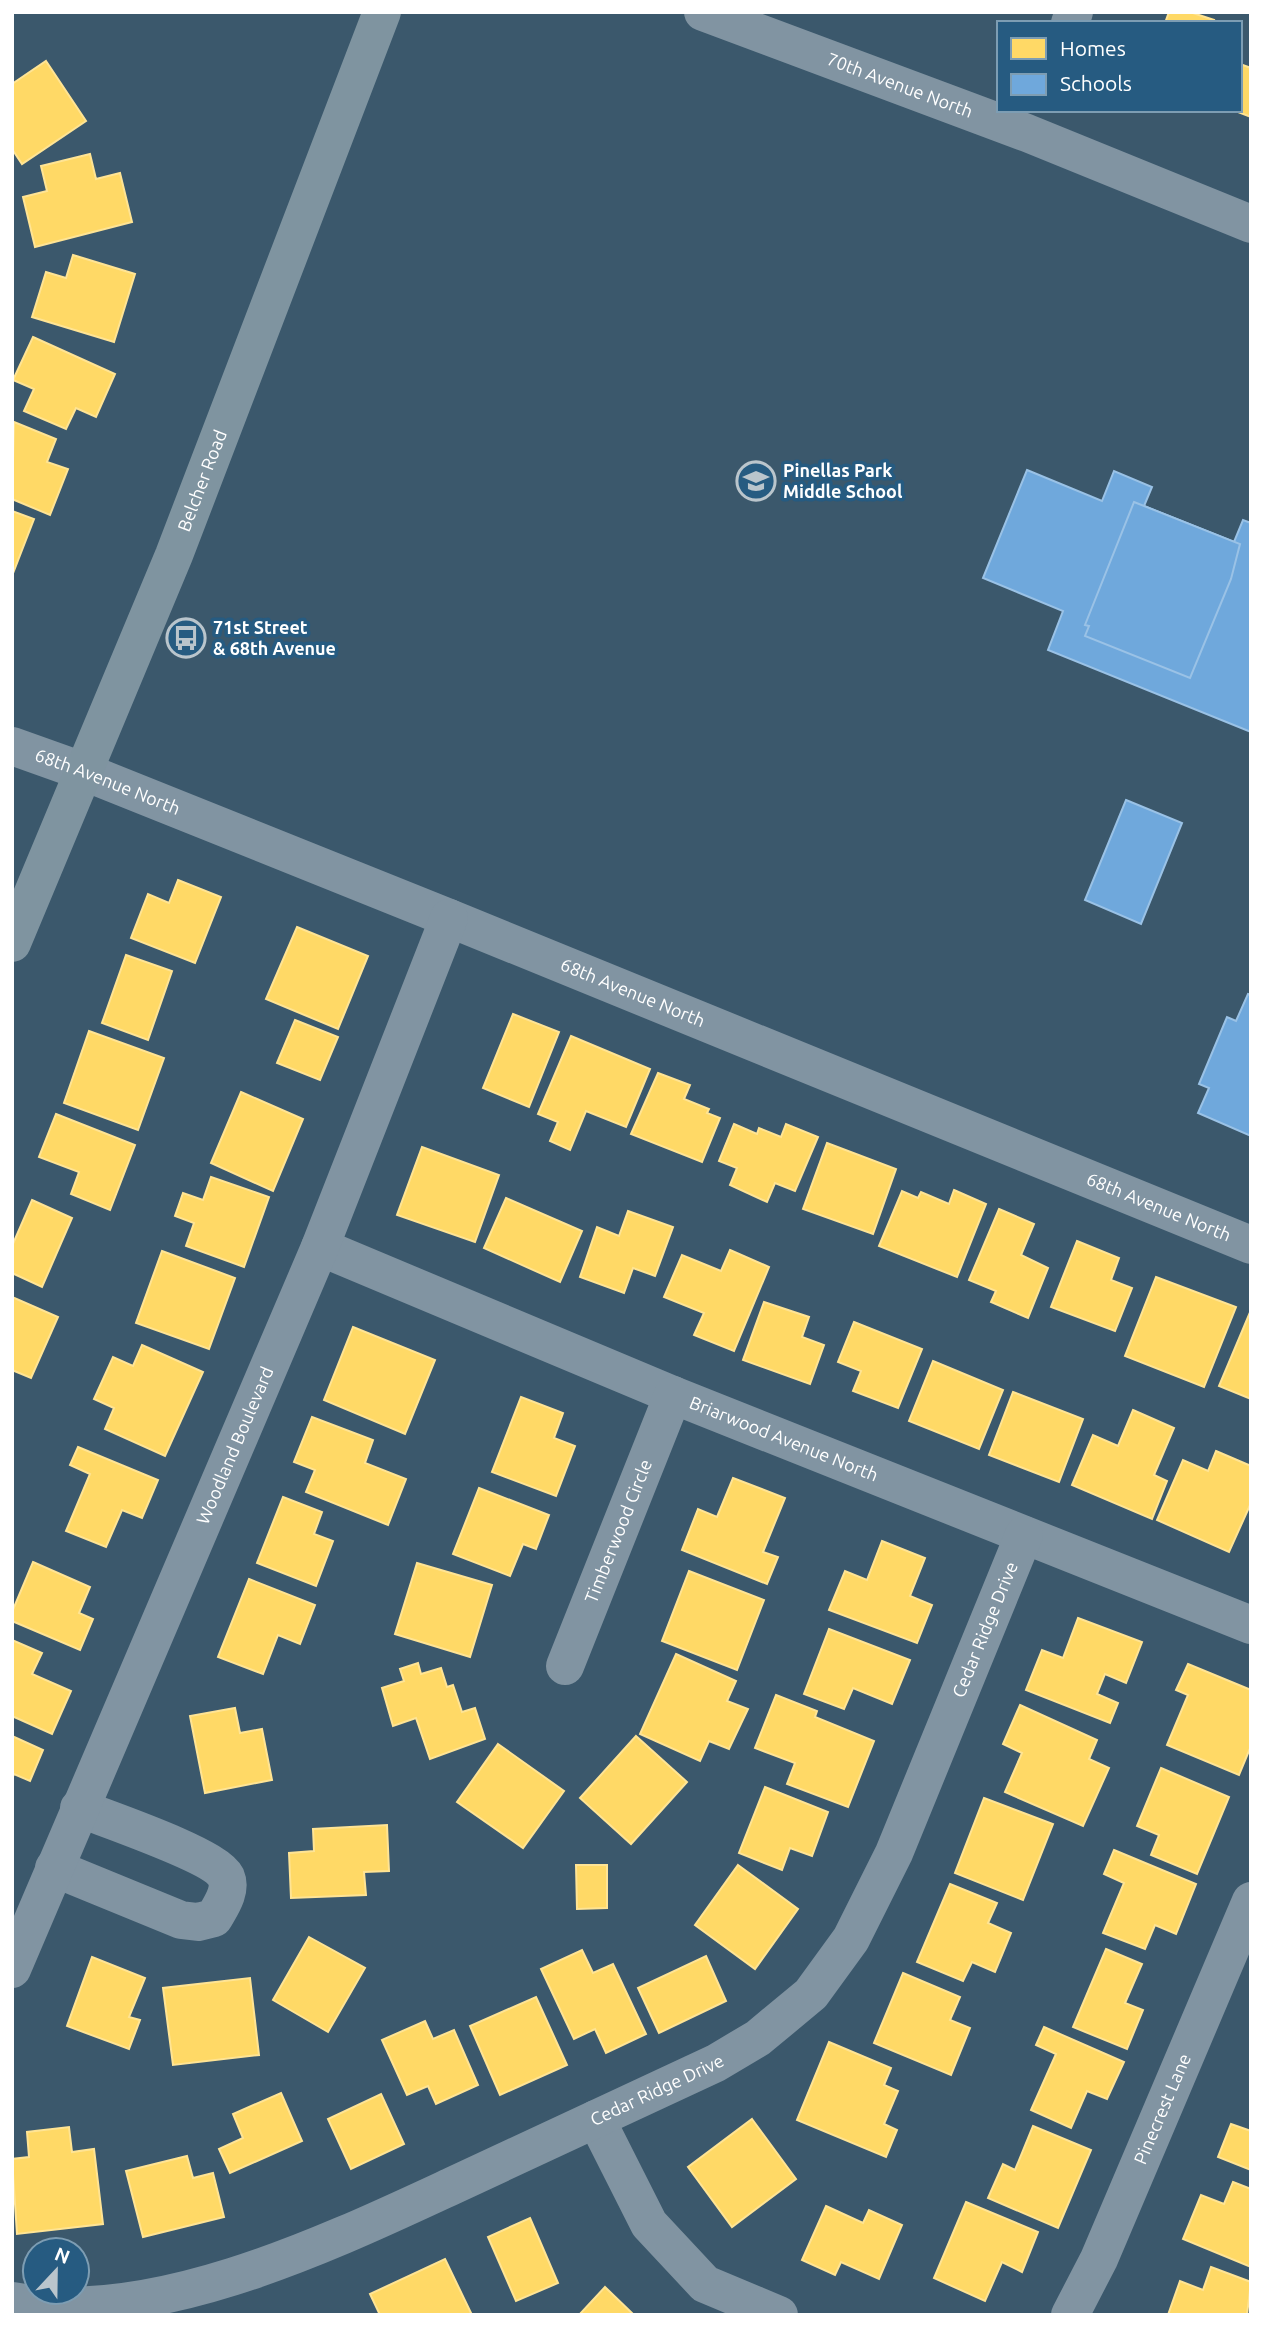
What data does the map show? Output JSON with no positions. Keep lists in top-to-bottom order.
{
  "streets": {
    "main road": ["Belcher Road"],
    "street": [
      "70th Avenue North",
      "68th Avenue North",
      "Briarwood Avenue North",
      "Woodland Boulevard",
      "Timberwood Circle",
      "Cedar Ridge Drive",
      "Pinecrest Lane"
    ]
  },
  "crossings": [
    ["Belcher Road", "68th Avenue North"],
    ["68th Avenue North", "Woodland Boulevard"],
    ["Briarwood Avenue North", "Woodland Boulevard"],
    ["Briarwood Avenue North", "Timberwood Circle"],
    ["Briarwood Avenue North", "Cedar Ridge Drive"]
  ],
  "places": {
    "school or university": ["Pinellas Park Middle School"],
    "bus stop": ["71st Street & 68th Avenue"]
  },
  "legend": ["Homes", "Schools"],
  "north": "top"
}
